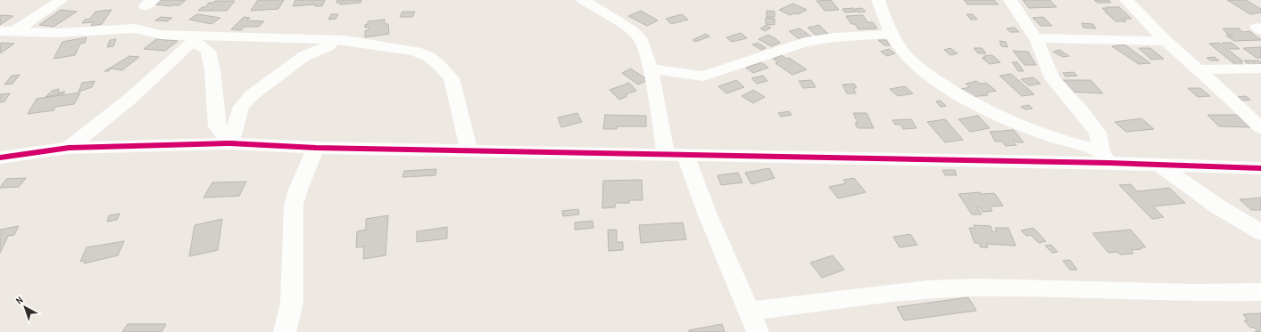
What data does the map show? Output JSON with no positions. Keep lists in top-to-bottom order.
{
  "north": "top left"
}
